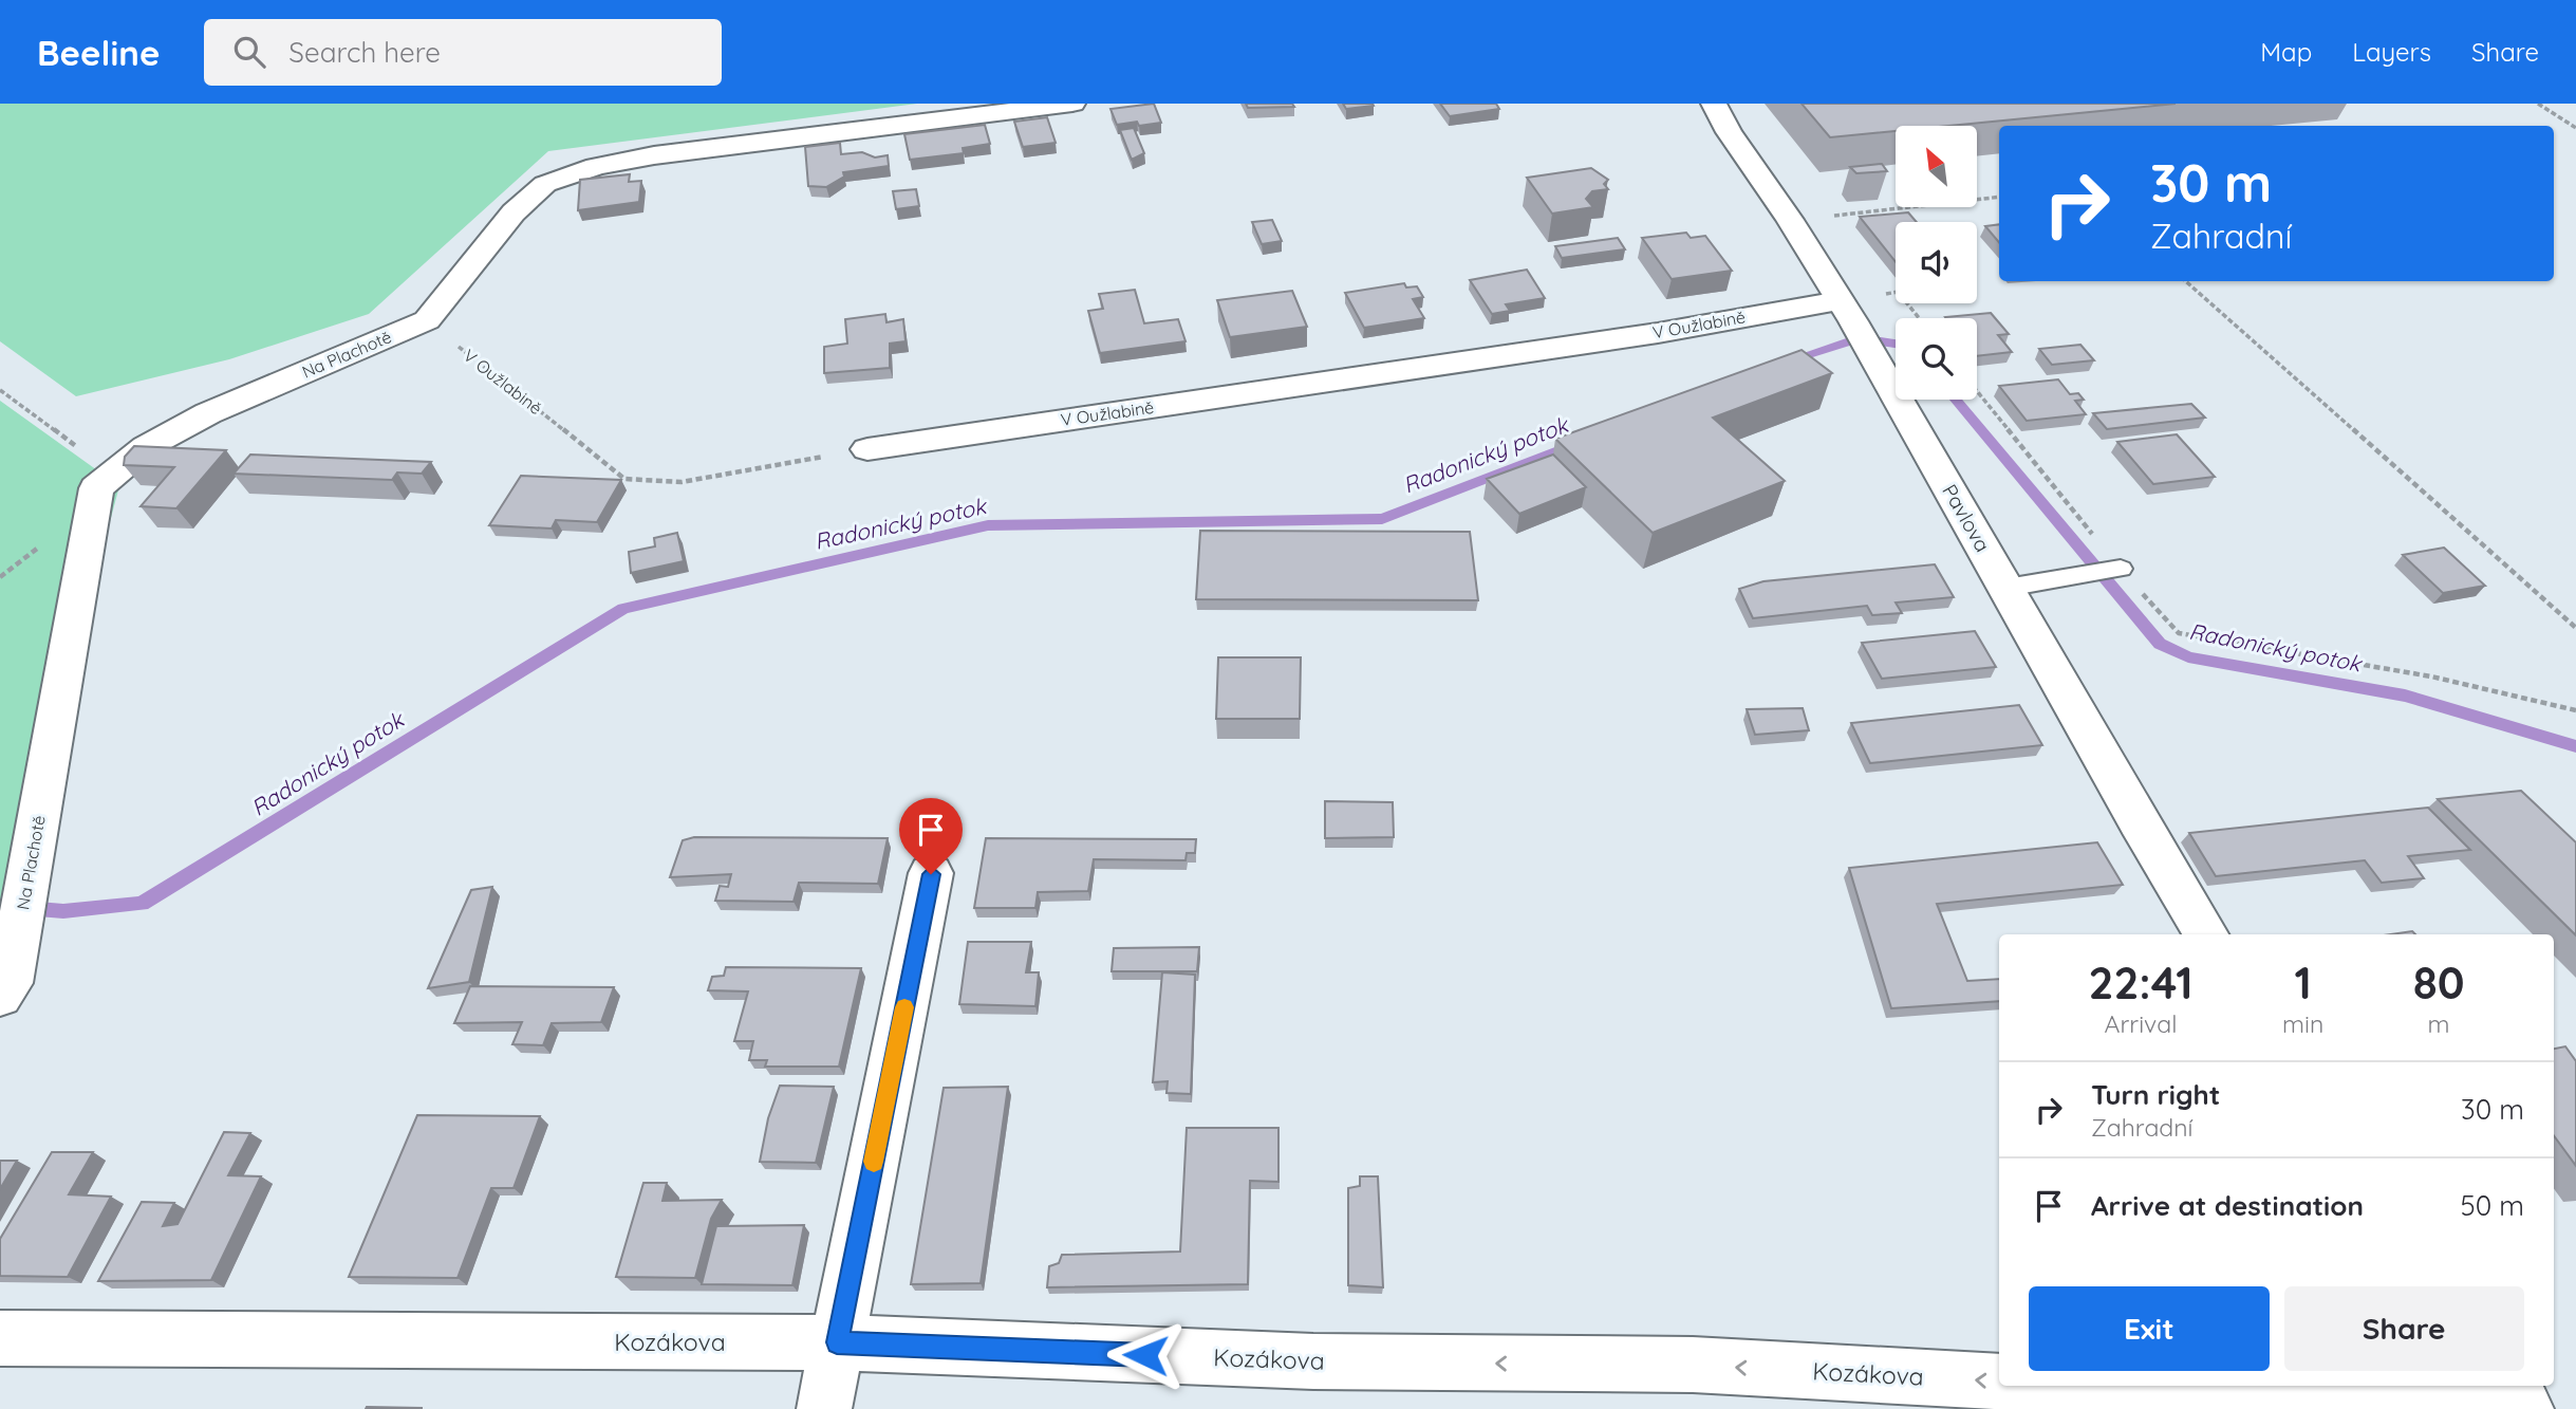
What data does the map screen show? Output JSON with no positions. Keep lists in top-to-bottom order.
{
  "streets": {
    "street": [
      "V Oužlabině",
      "Na Plachotě",
      "Pavlova",
      "Kozákova"
    ]
  },
  "crossings": [
    ["V Oužlabině", "Na Plachotě"],
    ["V Oužlabině", "Pavlova"]
  ],
  "one_way": ["Kozákova"],
  "water": ["Radonický potok"],
  "north": "top left",
  "page": {
    "header": "Beeline",
    "search": "Search here",
    "nav": ["Map", "Layers", "Share"],
    "turn": ["30 m", "Zahradní"],
    "eta": [
      "22:41",
      "Arrival",
      "1",
      "min",
      "80",
      "m"
    ],
    "list": [
      {
        "name": "Turn right",
        "note": "Zahradní",
        "value": "30 m"
      },
      {
        "name": "Arrive at destination",
        "value": "50 m"
      }
    ],
    "buttons": ["Exit", "Share"]
  }
}
